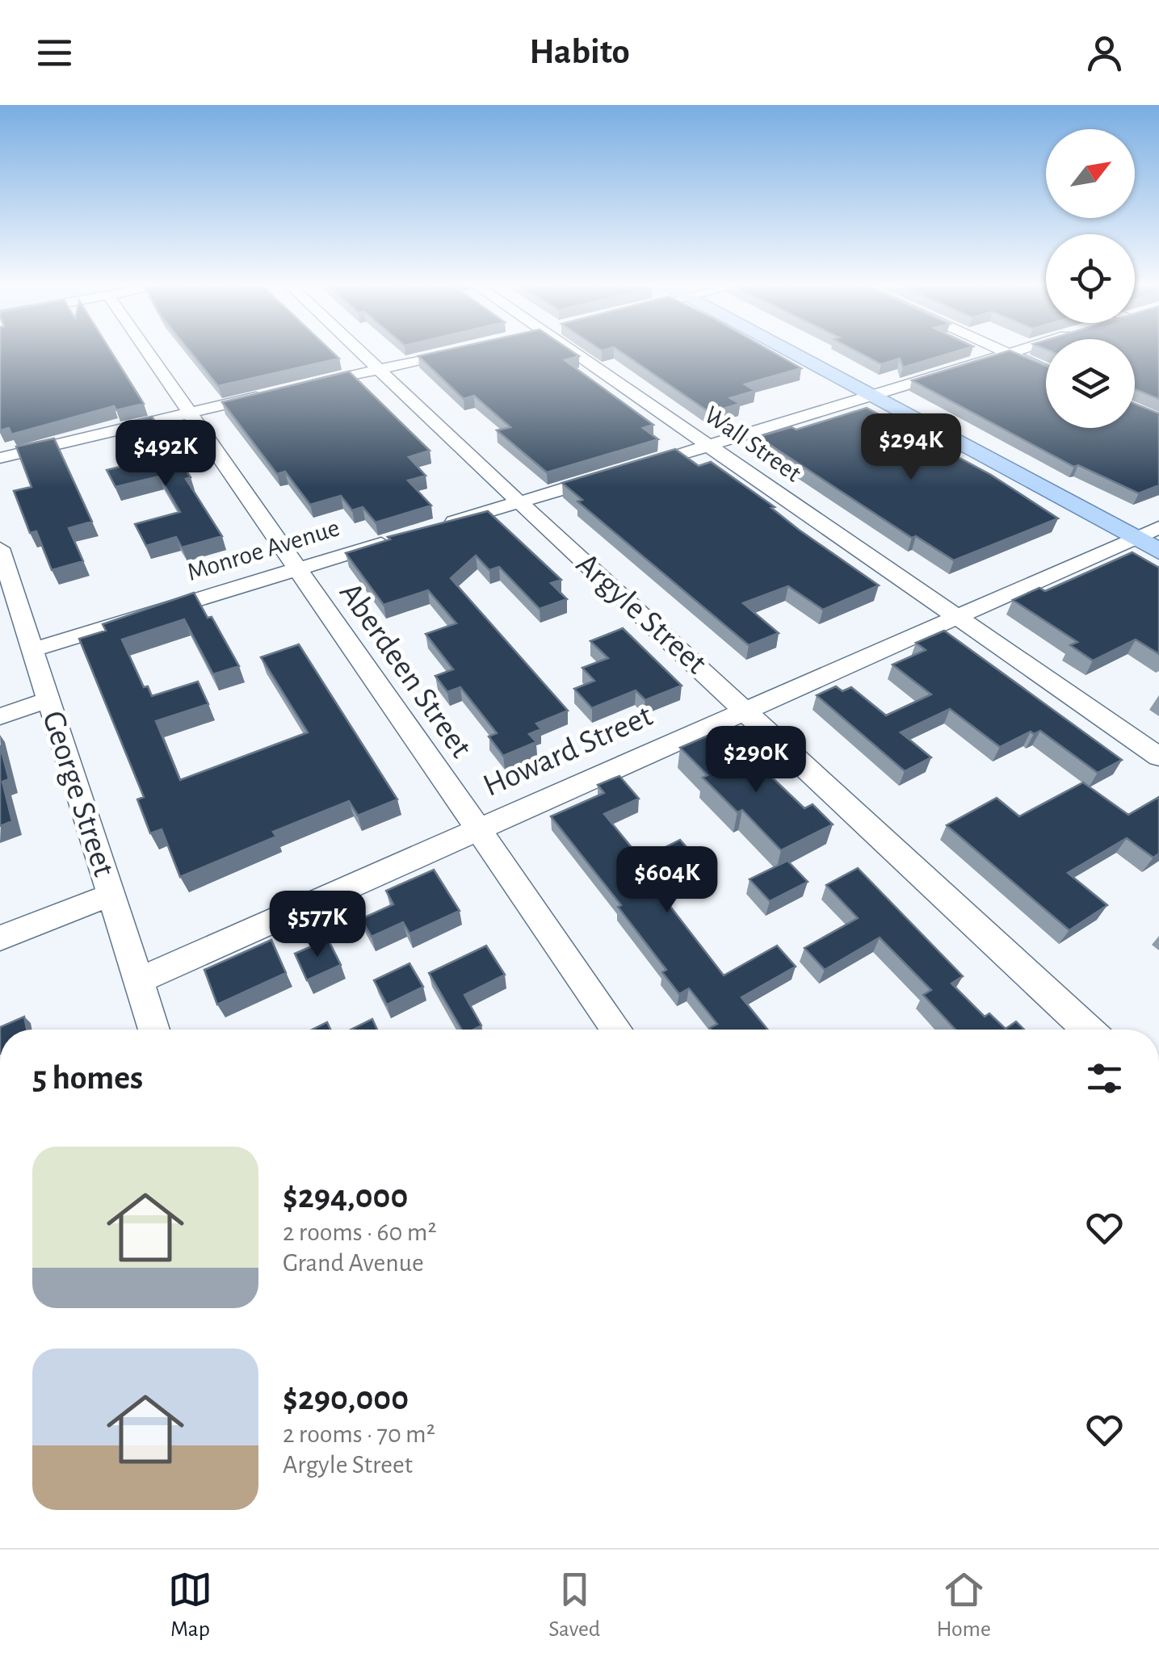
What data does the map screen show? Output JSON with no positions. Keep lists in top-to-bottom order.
{
  "streets": {
    "street": [
      "Wall Street",
      "Monroe Avenue",
      "Argyle Street",
      "Aberdeen Street",
      "Howard Street",
      "George Street"
    ]
  },
  "crossings": [
    ["Wall Street", "Howard Street"],
    ["Monroe Avenue", "Aberdeen Street"],
    ["Monroe Avenue", "George Street"],
    ["Argyle Street", "Howard Street"],
    ["Aberdeen Street", "Howard Street"],
    ["Howard Street", "George Street"]
  ],
  "north": "top right",
  "page": {
    "header": "Habito",
    "price": [
      "$294K",
      "$492K",
      "$290K",
      "$604K",
      "$577K"
    ],
    "heading": "5 homes",
    "list": [
      {
        "name": "$294,000",
        "note": "2 rooms · 60 m² · Grand Avenue"
      },
      {
        "name": "$290,000",
        "note": "2 rooms · 70 m² · Argyle Street"
      }
    ],
    "tabs": ["Map", "Saved", "Home"]
  }
}
